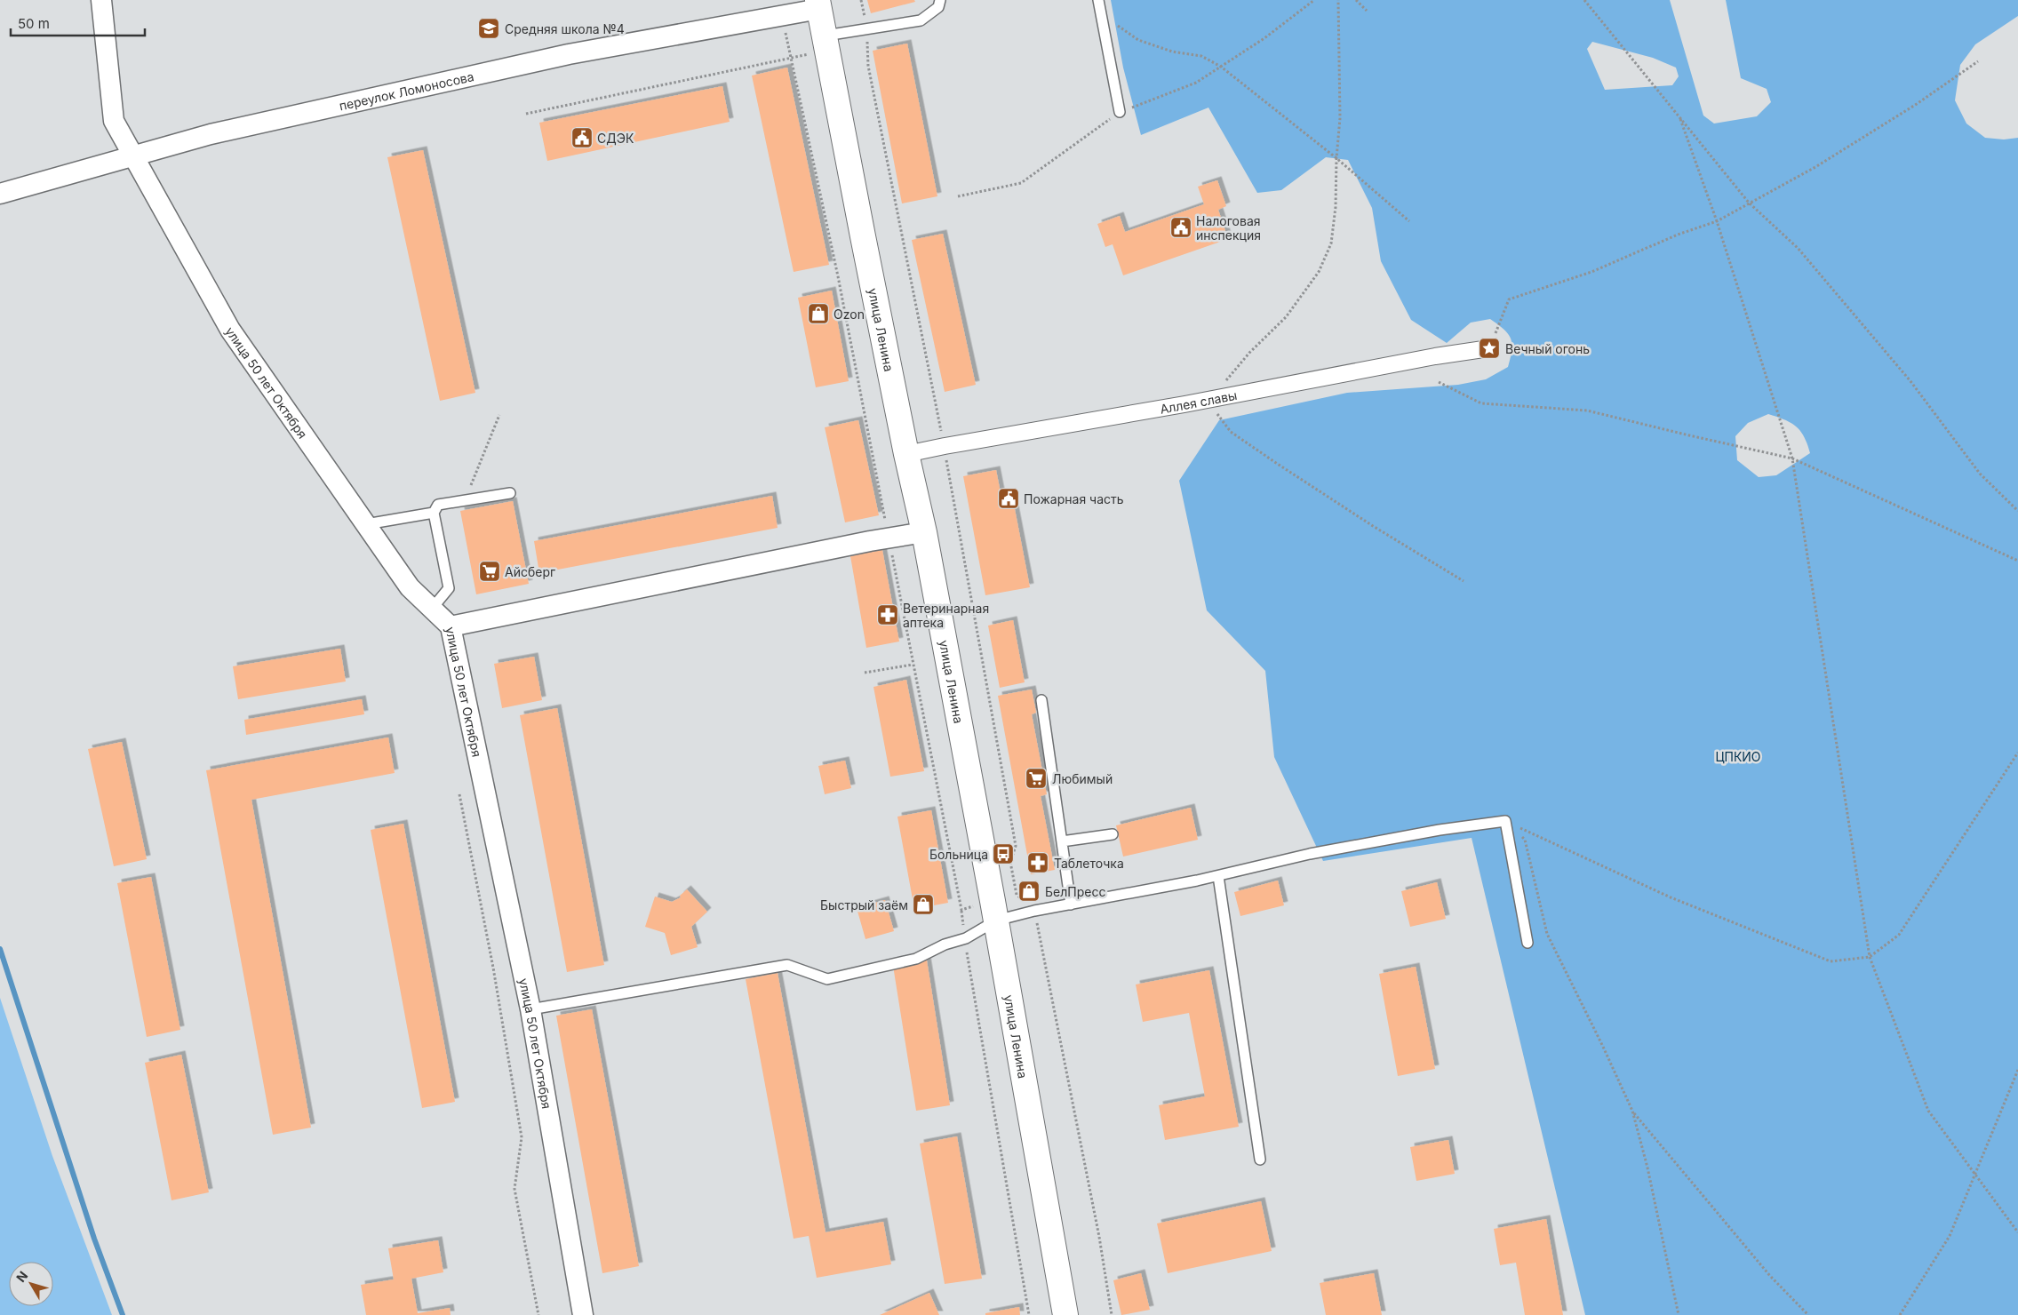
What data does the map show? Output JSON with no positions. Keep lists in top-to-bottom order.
{
  "streets": {
    "street": [
      "переулок Ломоносова",
      "улица Ленина",
      "улица 50 лет Октября",
      "Аллея славы"
    ]
  },
  "crossings": [
    ["переулок Ломоносова", "улица Ленина"],
    ["переулок Ломоносова", "улица 50 лет Октября"],
    ["улица Ленина", "Аллея славы"]
  ],
  "parks": ["ЦПКИО"],
  "places": {
    "school or university": ["Средняя школа №4"],
    "public building": ["СДЭК", "Налоговая инспекция", "Пожарная часть"],
    "shop": ["Ozon", "БелПресс", "Быстрый заём"],
    "place": ["Вечный огонь"],
    "supermarket": ["Айсберг", "Любимый"],
    "pharmacy": ["Ветеринарная аптека", "Таблеточка"],
    "bus stop": ["Больница"]
  },
  "scale_bar": "50 m",
  "north": "top left"
}
